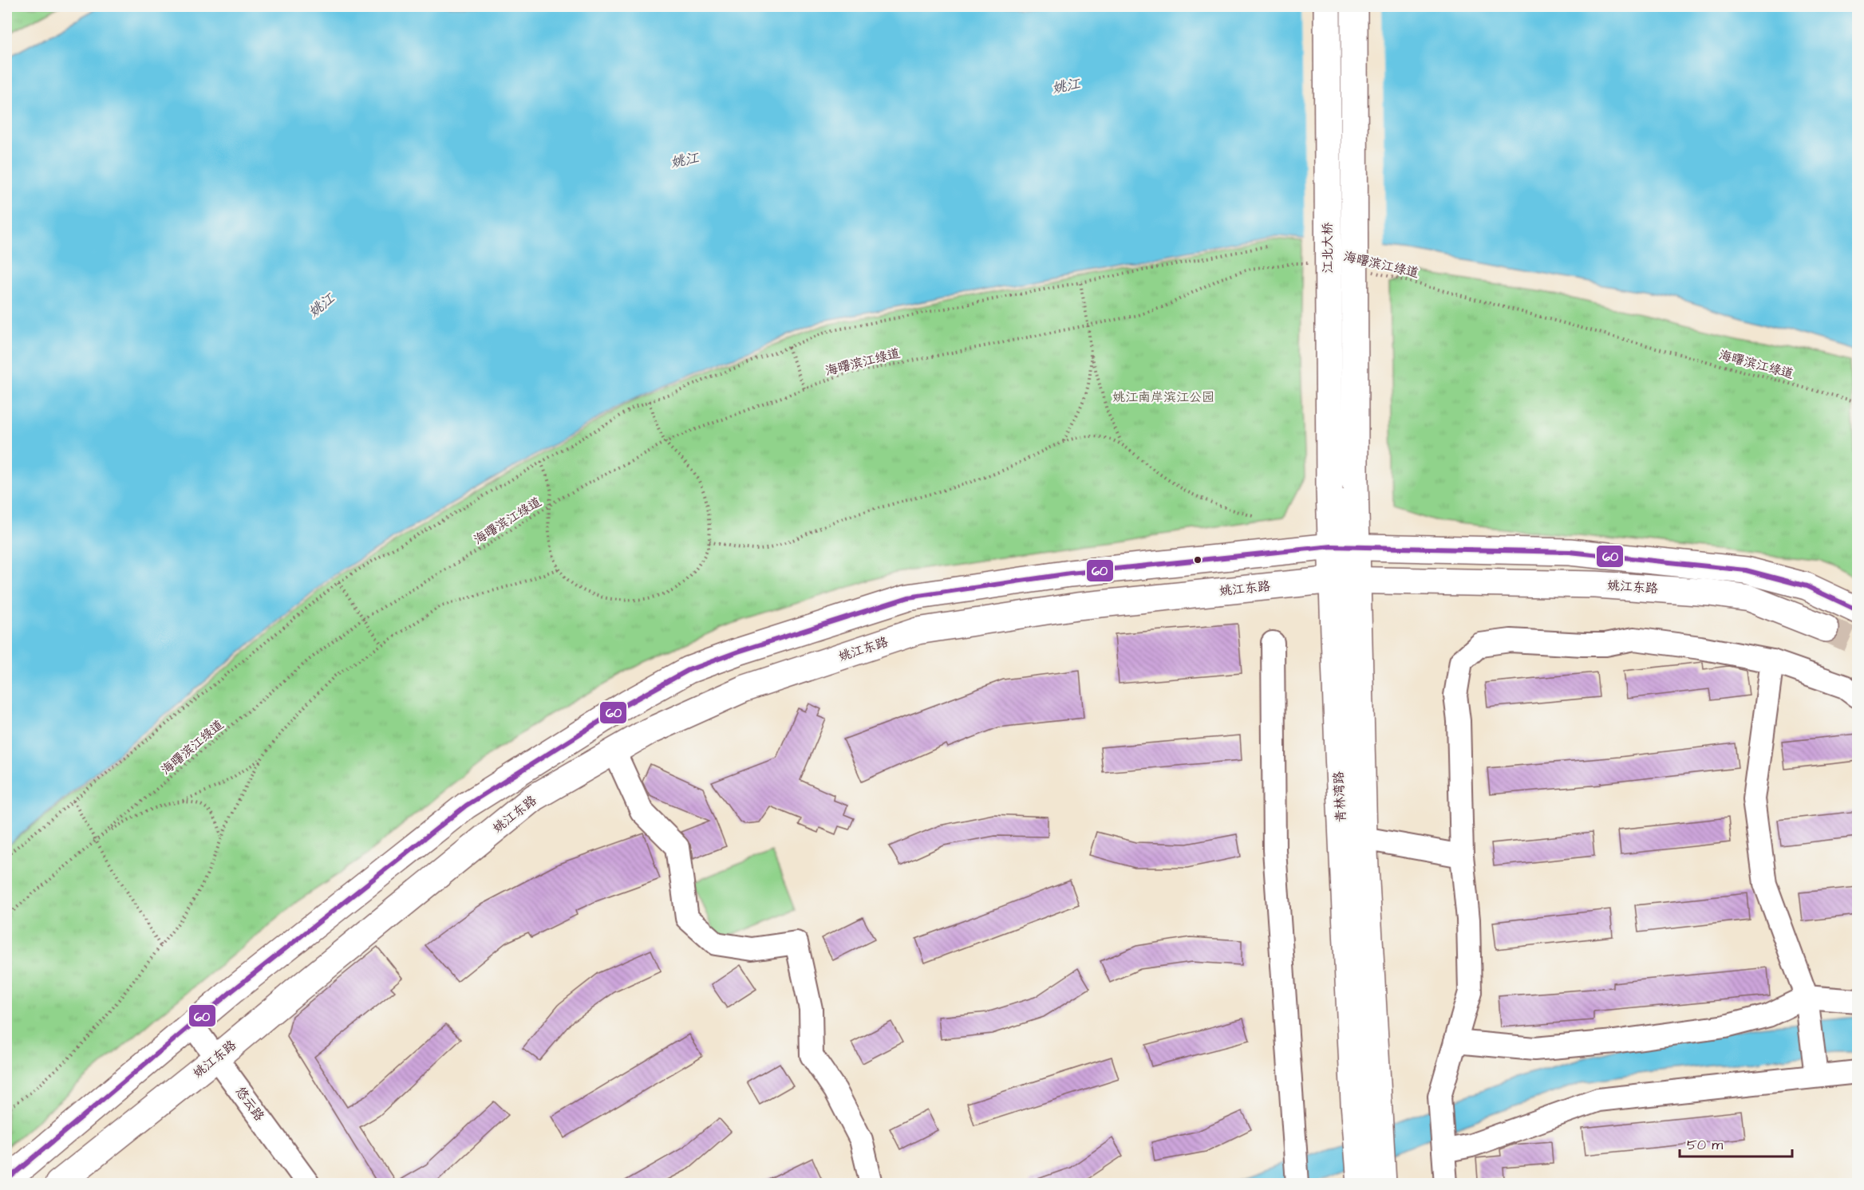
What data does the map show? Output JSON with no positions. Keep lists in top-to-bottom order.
{
  "streets": {
    "main road": ["江北大桥", "姚江东路", "青林湾路"],
    "street": ["悠云路"],
    "path": ["海曙滨江绿道"]
  },
  "crossings": [
    ["江北大桥", "青林湾路"],
    ["姚江东路", "青林湾路"],
    ["姚江东路", "悠云路"]
  ],
  "water": ["姚江"],
  "parks": ["姚江南岸滨江公园"],
  "lines": ["transit line 60"],
  "scale_bar": "50 m"
}
